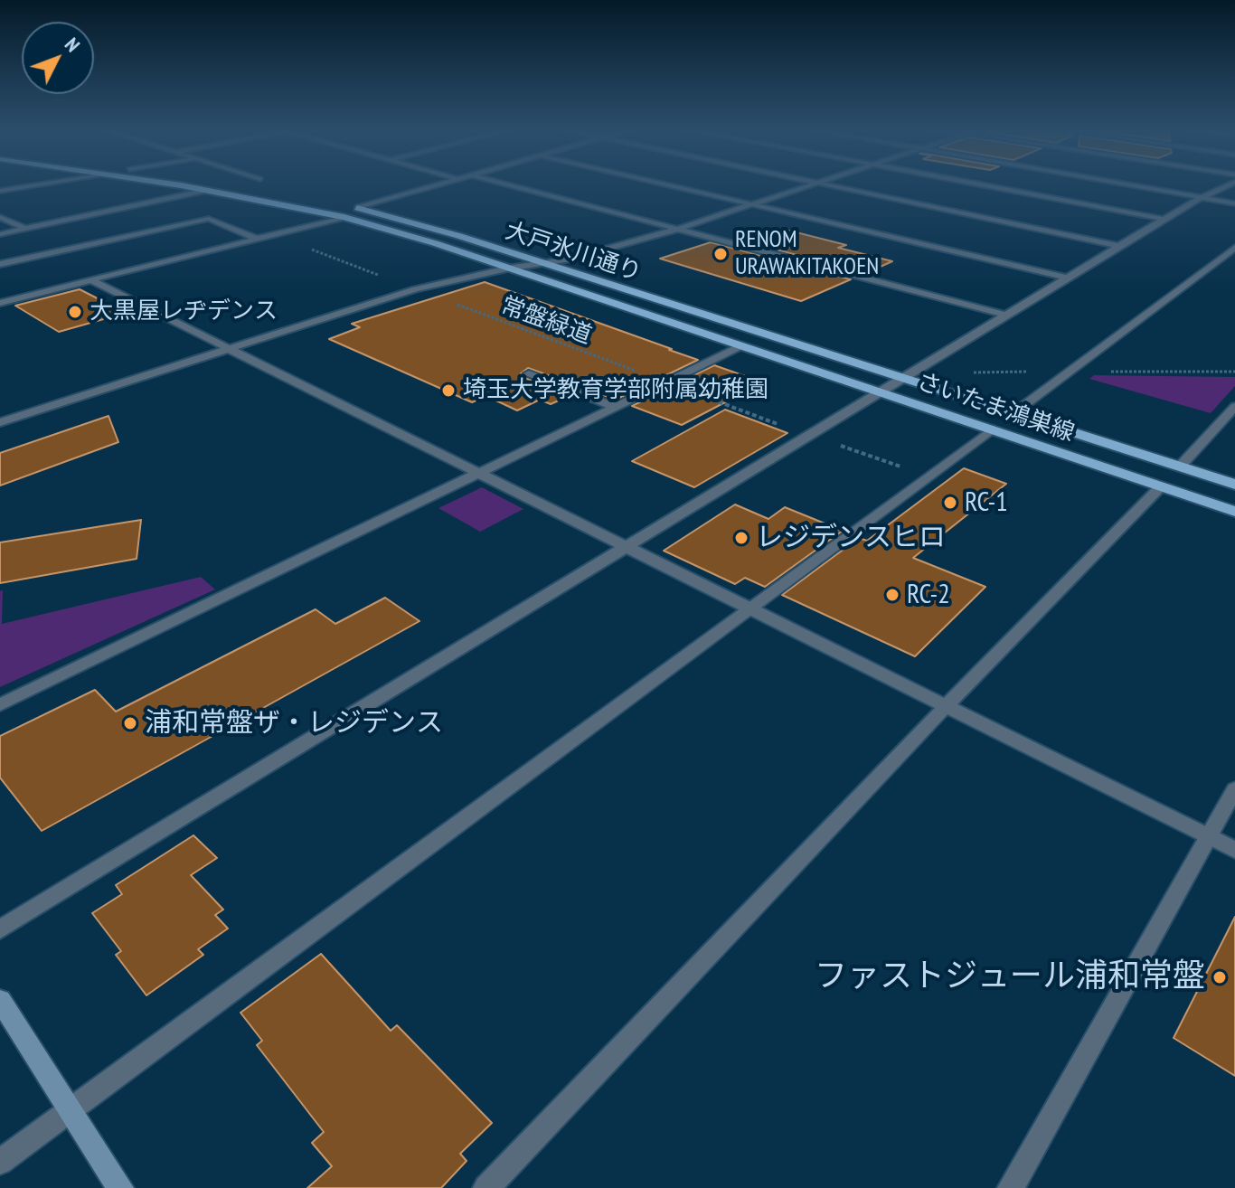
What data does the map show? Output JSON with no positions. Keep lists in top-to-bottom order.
{
  "streets": {
    "main road": ["大戸氷川通り", "さいたま鴻巣線"],
    "path": ["常盤緑道"]
  },
  "crossings": [
    ["大戸氷川通り", "さいたま鴻巣線"]
  ],
  "places": [
    "RENOM URAWAKITAKOEN",
    "大黒屋レヂデンス",
    "埼玉大学教育学部附属幼稚園",
    "RC-1",
    "レジデンスヒロ",
    "RC-2",
    "浦和常盤ザ・レジデンス",
    "ファストジュール浦和常盤"
  ],
  "north": "top right"
}
